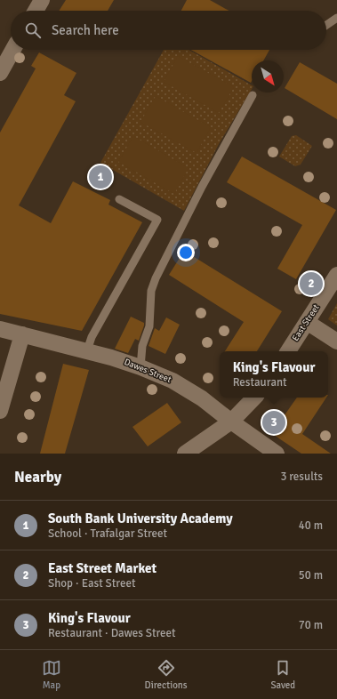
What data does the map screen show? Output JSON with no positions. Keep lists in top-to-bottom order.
{
  "streets": {
    "street": ["East Street", "Dawes Street"]
  },
  "north": "bottom right",
  "page": {
    "search": "Search here",
    "pins": ["1", "2", "3"],
    "popup": ["King's Flavour", "Restaurant"],
    "heading": ["Nearby", "3 results"],
    "list": [
      {
        "mark": "1",
        "name": "South Bank University Academy",
        "note": "School · Trafalgar Street",
        "value": "40 m"
      },
      {
        "mark": "2",
        "name": "East Street Market",
        "note": "Shop · East Street",
        "value": "50 m"
      },
      {
        "mark": "3",
        "name": "King's Flavour",
        "note": "Restaurant · Dawes Street",
        "value": "70 m"
      }
    ],
    "nav": ["Map", "Directions", "Saved"]
  }
}
